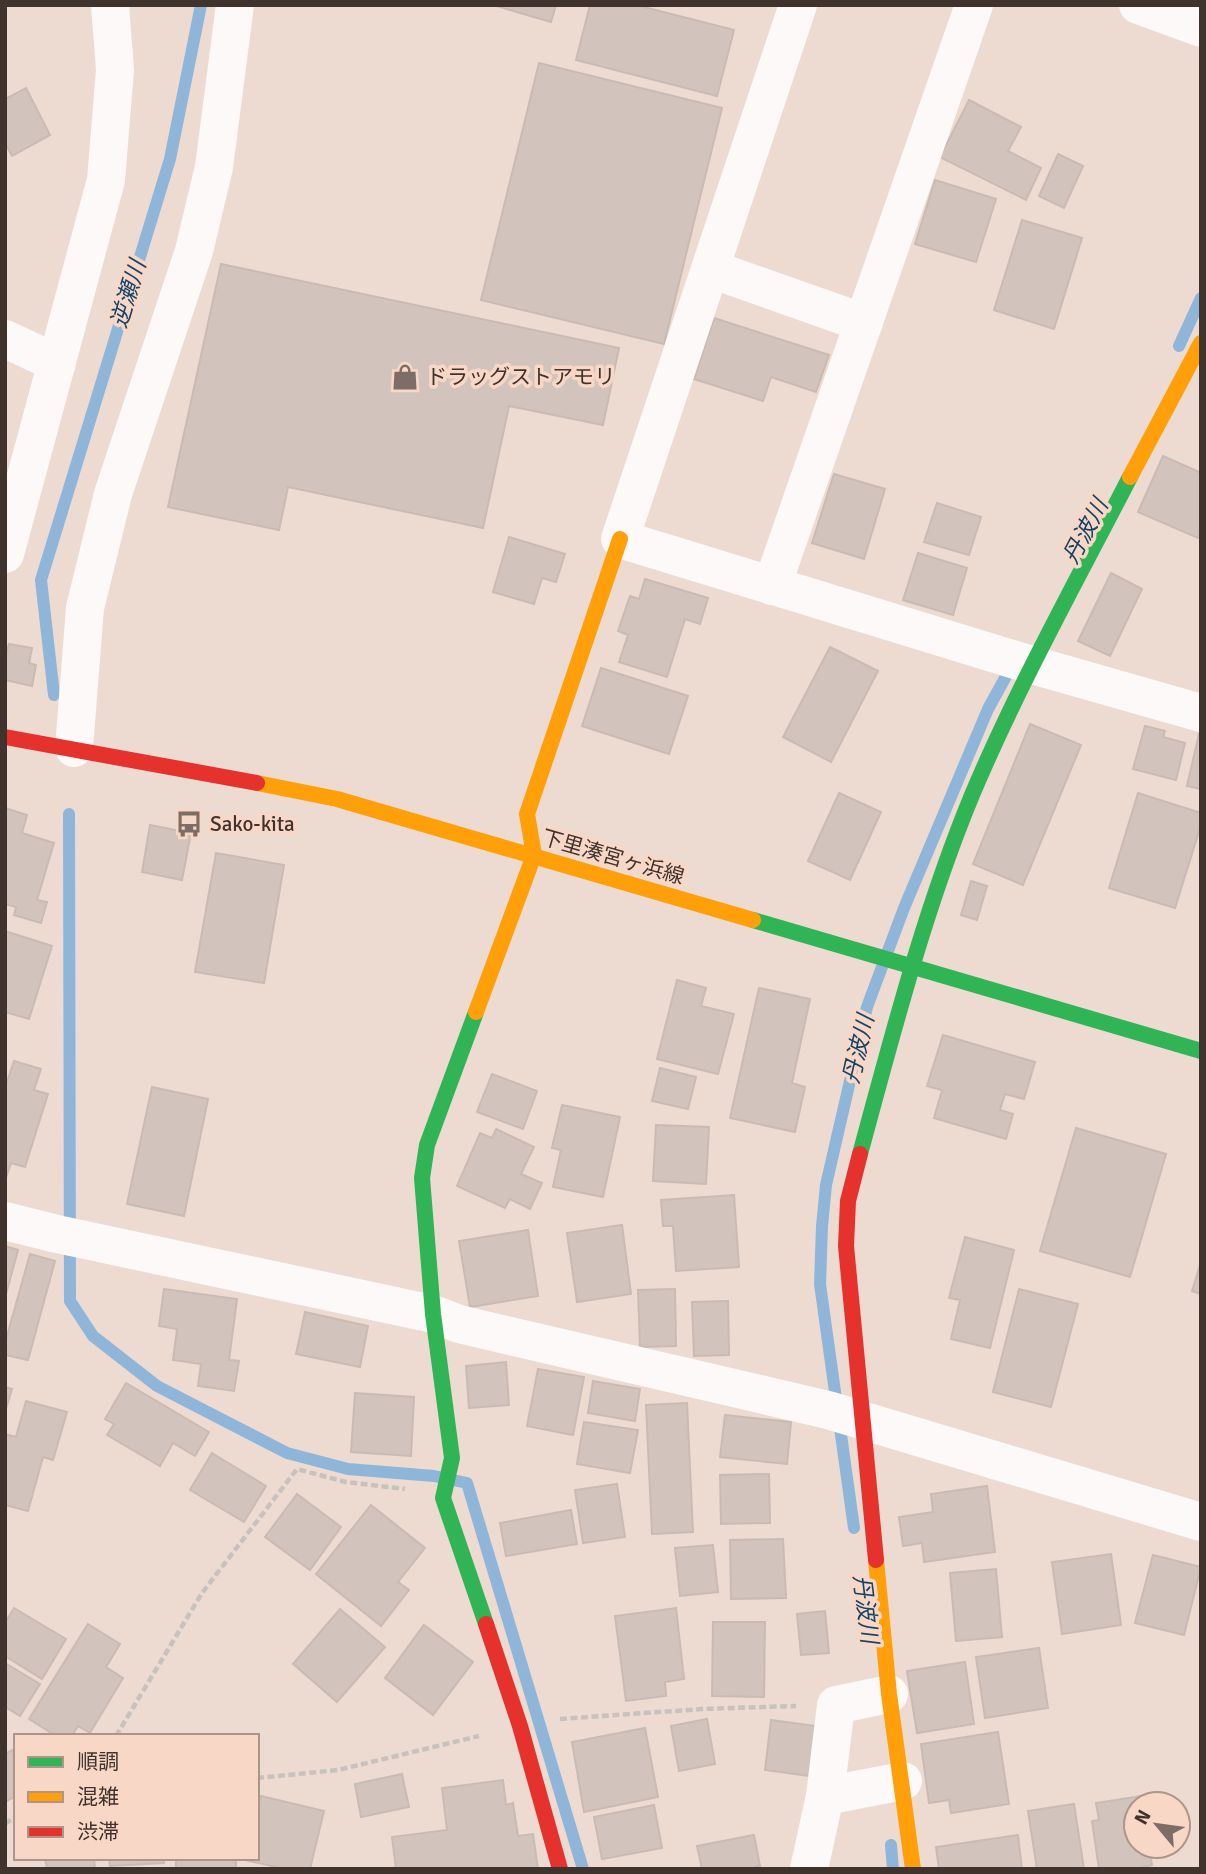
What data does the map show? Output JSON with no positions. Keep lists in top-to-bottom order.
{
  "streets": {
    "street": ["下里湊宮ヶ浜線"]
  },
  "water": ["逆瀬川", "丹波川"],
  "places": {
    "shop": ["ドラッグストアモリ"],
    "bus stop": ["Sako-kita"]
  },
  "legend": ["順調", "混雑", "渋滞"],
  "north": "top left"
}
